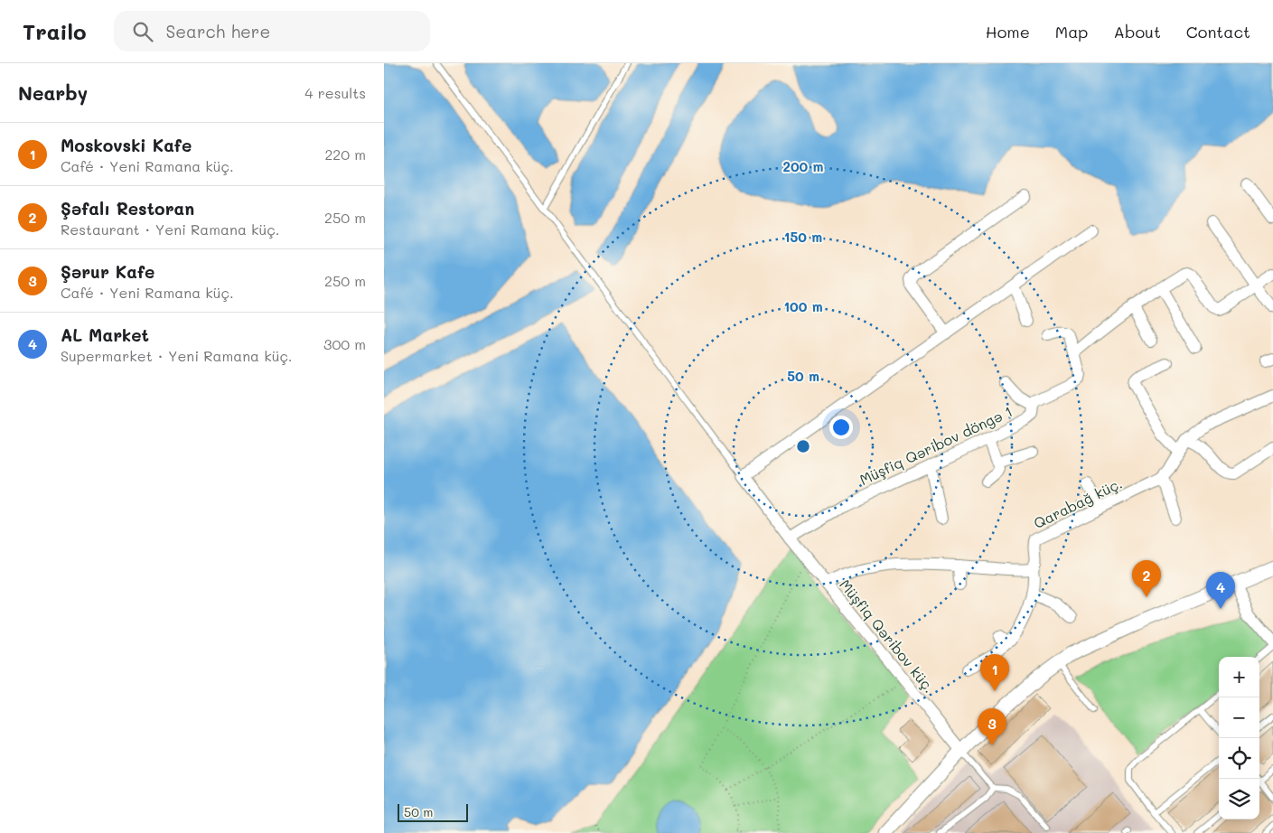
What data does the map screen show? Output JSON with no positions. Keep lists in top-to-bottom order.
{
  "streets": {
    "street": ["Müşfiq Qəribov döngə 1", "Qarabağ küç.", "Müşfiq Qəribov küç."]
  },
  "crossings": [
    ["Müşfiq Qəribov döngə 1", "Müşfiq Qəribov küç."]
  ],
  "scale_bar": "50 m",
  "page": {
    "header": "Trailo",
    "search": "Search here",
    "nav": [
      "Home",
      "Map",
      "About",
      "Contact"
    ],
    "heading": ["Nearby", "4 results"],
    "list": [
      {
        "mark": "1",
        "name": "Moskovski Kafe",
        "note": "Café · Yeni Ramana küç.",
        "value": "220 m"
      },
      {
        "mark": "2",
        "name": "Şəfalı Restoran",
        "note": "Restaurant · Yeni Ramana küç.",
        "value": "250 m"
      },
      {
        "mark": "3",
        "name": "Şərur Kafe",
        "note": "Café · Yeni Ramana küç.",
        "value": "250 m"
      },
      {
        "mark": "4",
        "name": "AL Market",
        "note": "Supermarket · Yeni Ramana küç.",
        "value": "300 m"
      }
    ],
    "pins": [
      "2",
      "4",
      "1",
      "3"
    ],
    "map_buttons": ["+", "−"],
    "scale": "50 m"
  },
  "rings": [
    "200 m",
    "150 m",
    "100 m",
    "50 m"
  ]
}
